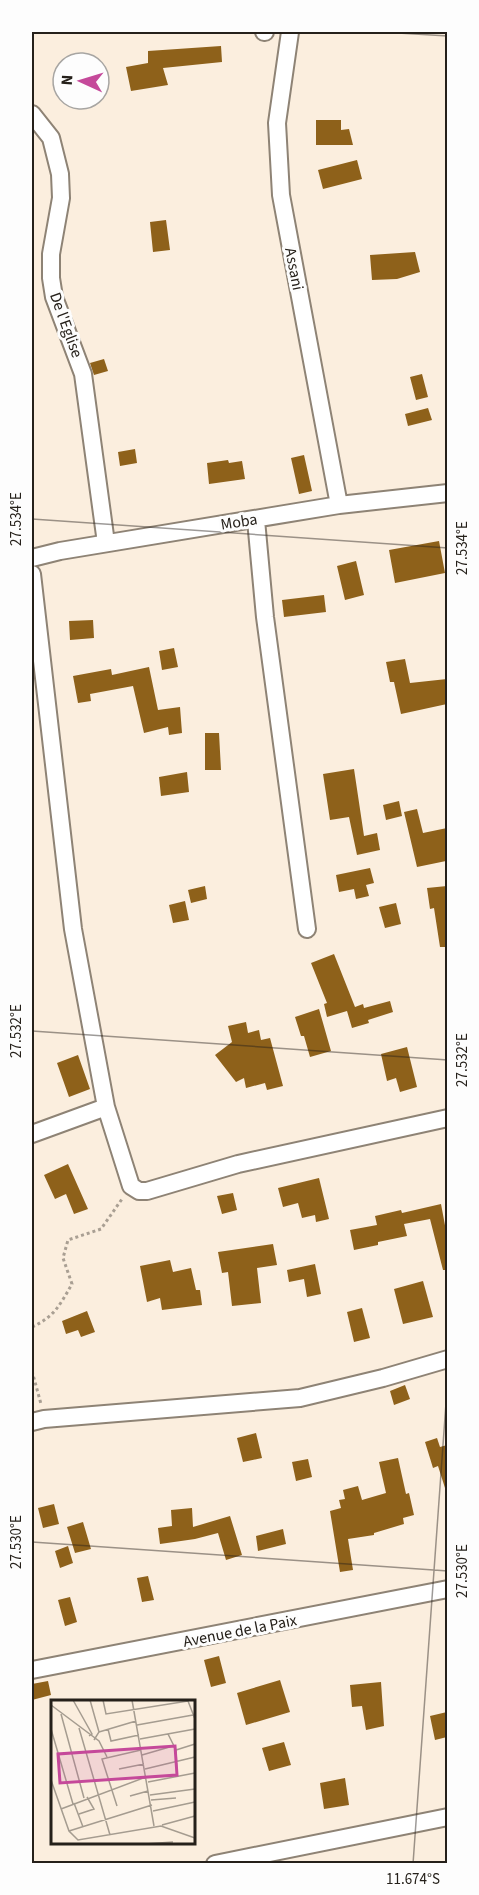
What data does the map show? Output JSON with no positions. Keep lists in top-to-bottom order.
{
  "streets": {
    "street": [
      "Assani",
      "De l'Eglise",
      "Moba",
      "Avenue de la Paix"
    ]
  },
  "crossings": [
    ["Assani", "Moba"],
    ["De l'Eglise", "Moba"]
  ],
  "north": "left",
  "coordinates": [
    "27.534°E",
    "27.532°E",
    "27.530°E",
    "11.674°S"
  ]
}
